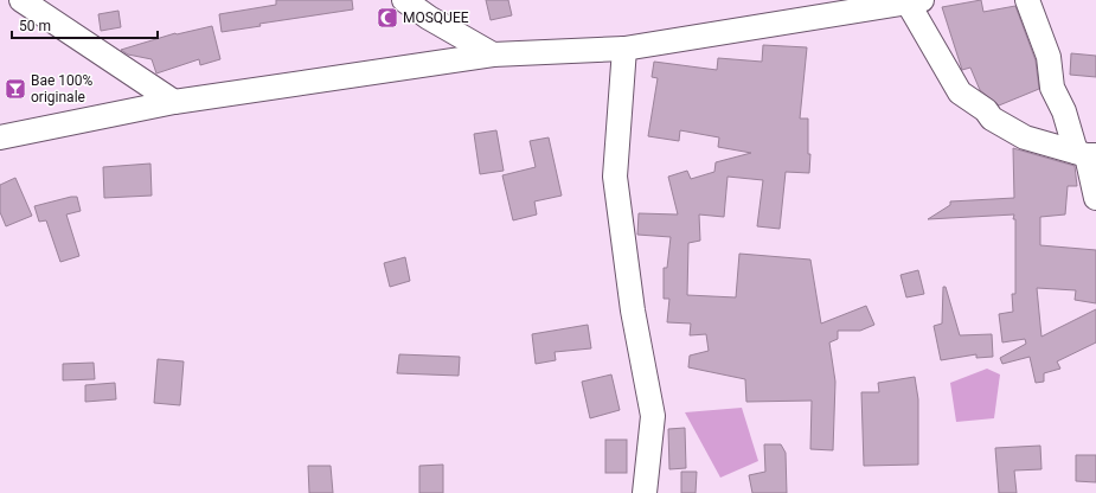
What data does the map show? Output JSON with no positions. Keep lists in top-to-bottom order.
{
  "places": {
    "mosque": ["MOSQUEE"],
    "bar": ["Bae 100% originale"]
  },
  "scale_bar": "50 m"
}
